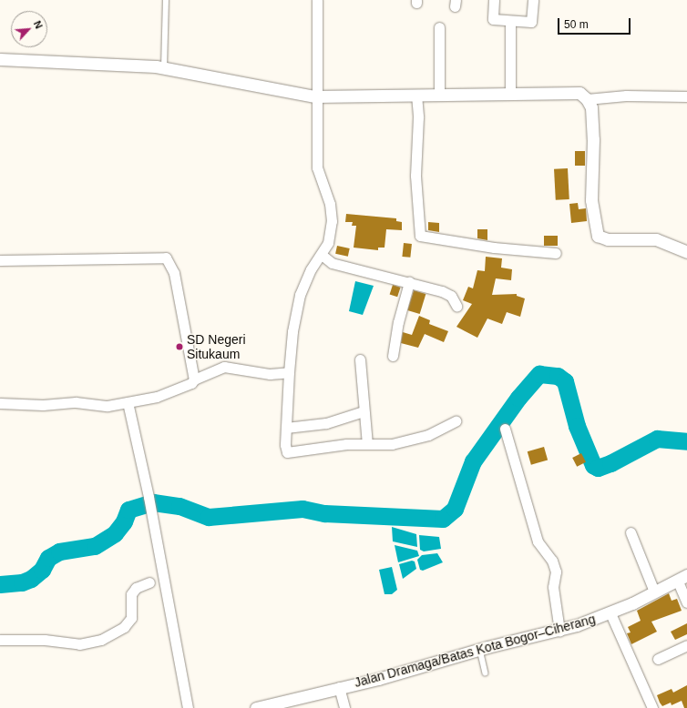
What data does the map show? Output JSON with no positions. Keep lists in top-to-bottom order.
{
  "streets": {
    "street": ["Jalan Dramaga/Batas Kota Bogor–Ciherang"]
  },
  "places": ["SD Negeri Situkaum"],
  "scale_bar": "50 m",
  "north": "top right"
}
